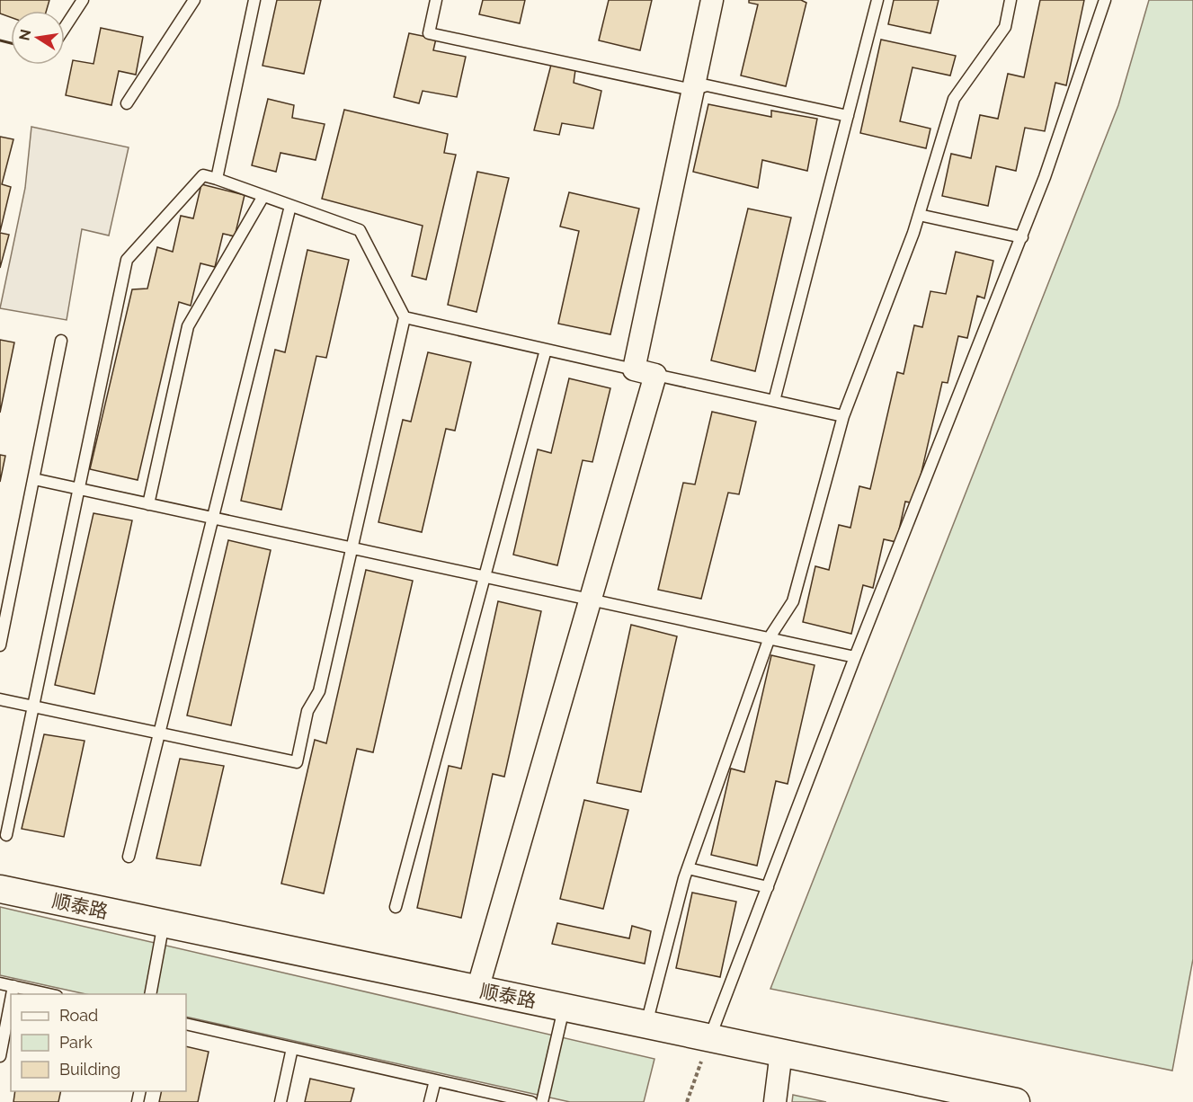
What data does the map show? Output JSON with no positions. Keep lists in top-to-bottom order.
{
  "streets": {
    "street": ["顺泰路"]
  },
  "legend": ["Road", "Park", "Building"],
  "north": "left"
}
